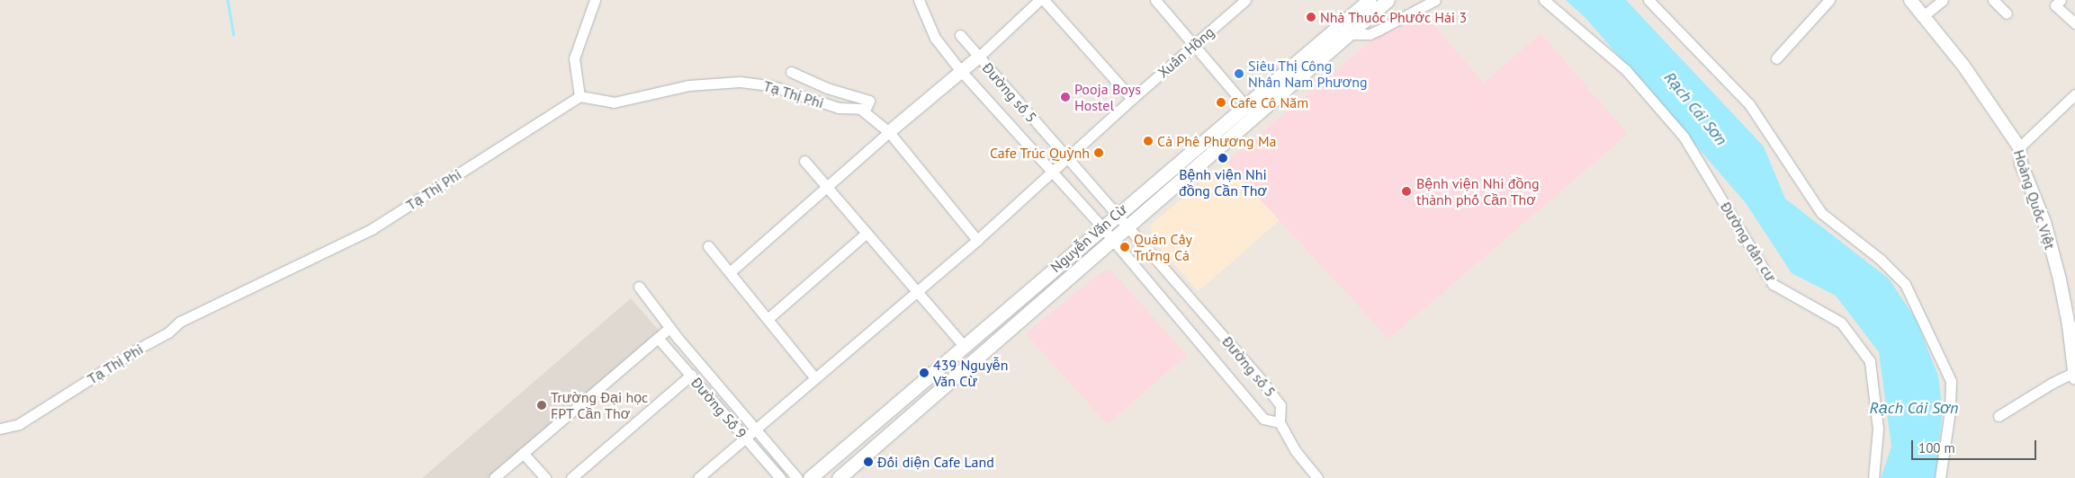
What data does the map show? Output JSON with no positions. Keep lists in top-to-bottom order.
{
  "streets": {
    "main road": ["Nguyễn Văn Cừ"],
    "street": [
      "Xuân Hồng",
      "Đường số 5",
      "Tạ Thị Phi",
      "Hoàng Quốc Việt",
      "Đường dân cư",
      "Đường Số 9"
    ]
  },
  "crossings": [
    ["Xuân Hồng", "Đường số 5"],
    ["Xuân Hồng", "Đường Số 9"],
    ["Đường số 5", "Nguyễn Văn Cừ"]
  ],
  "water": ["Rạch Cái Sơn"],
  "places": [
    "Nhà Thuốc Phước Hái 3",
    "Siêu Thị Công Nhân Nam Phương",
    "Pooja Boys Hostel",
    "Cafe Cô Năm",
    "Cà Phê Phương Ma",
    "Cafe Trúc Quỳnh",
    "Bệnh viện Nhi đồng Cần Thơ",
    "Bệnh viện Nhi đồng thành phố Cần Thơ",
    "Quán Cây Trứng Cá",
    "439 Nguyễn Văn Cừ",
    "Trường Đại học FPT Cần Thơ",
    "Đối diện Cafe Land"
  ],
  "scale_bar": "100 m"
}
